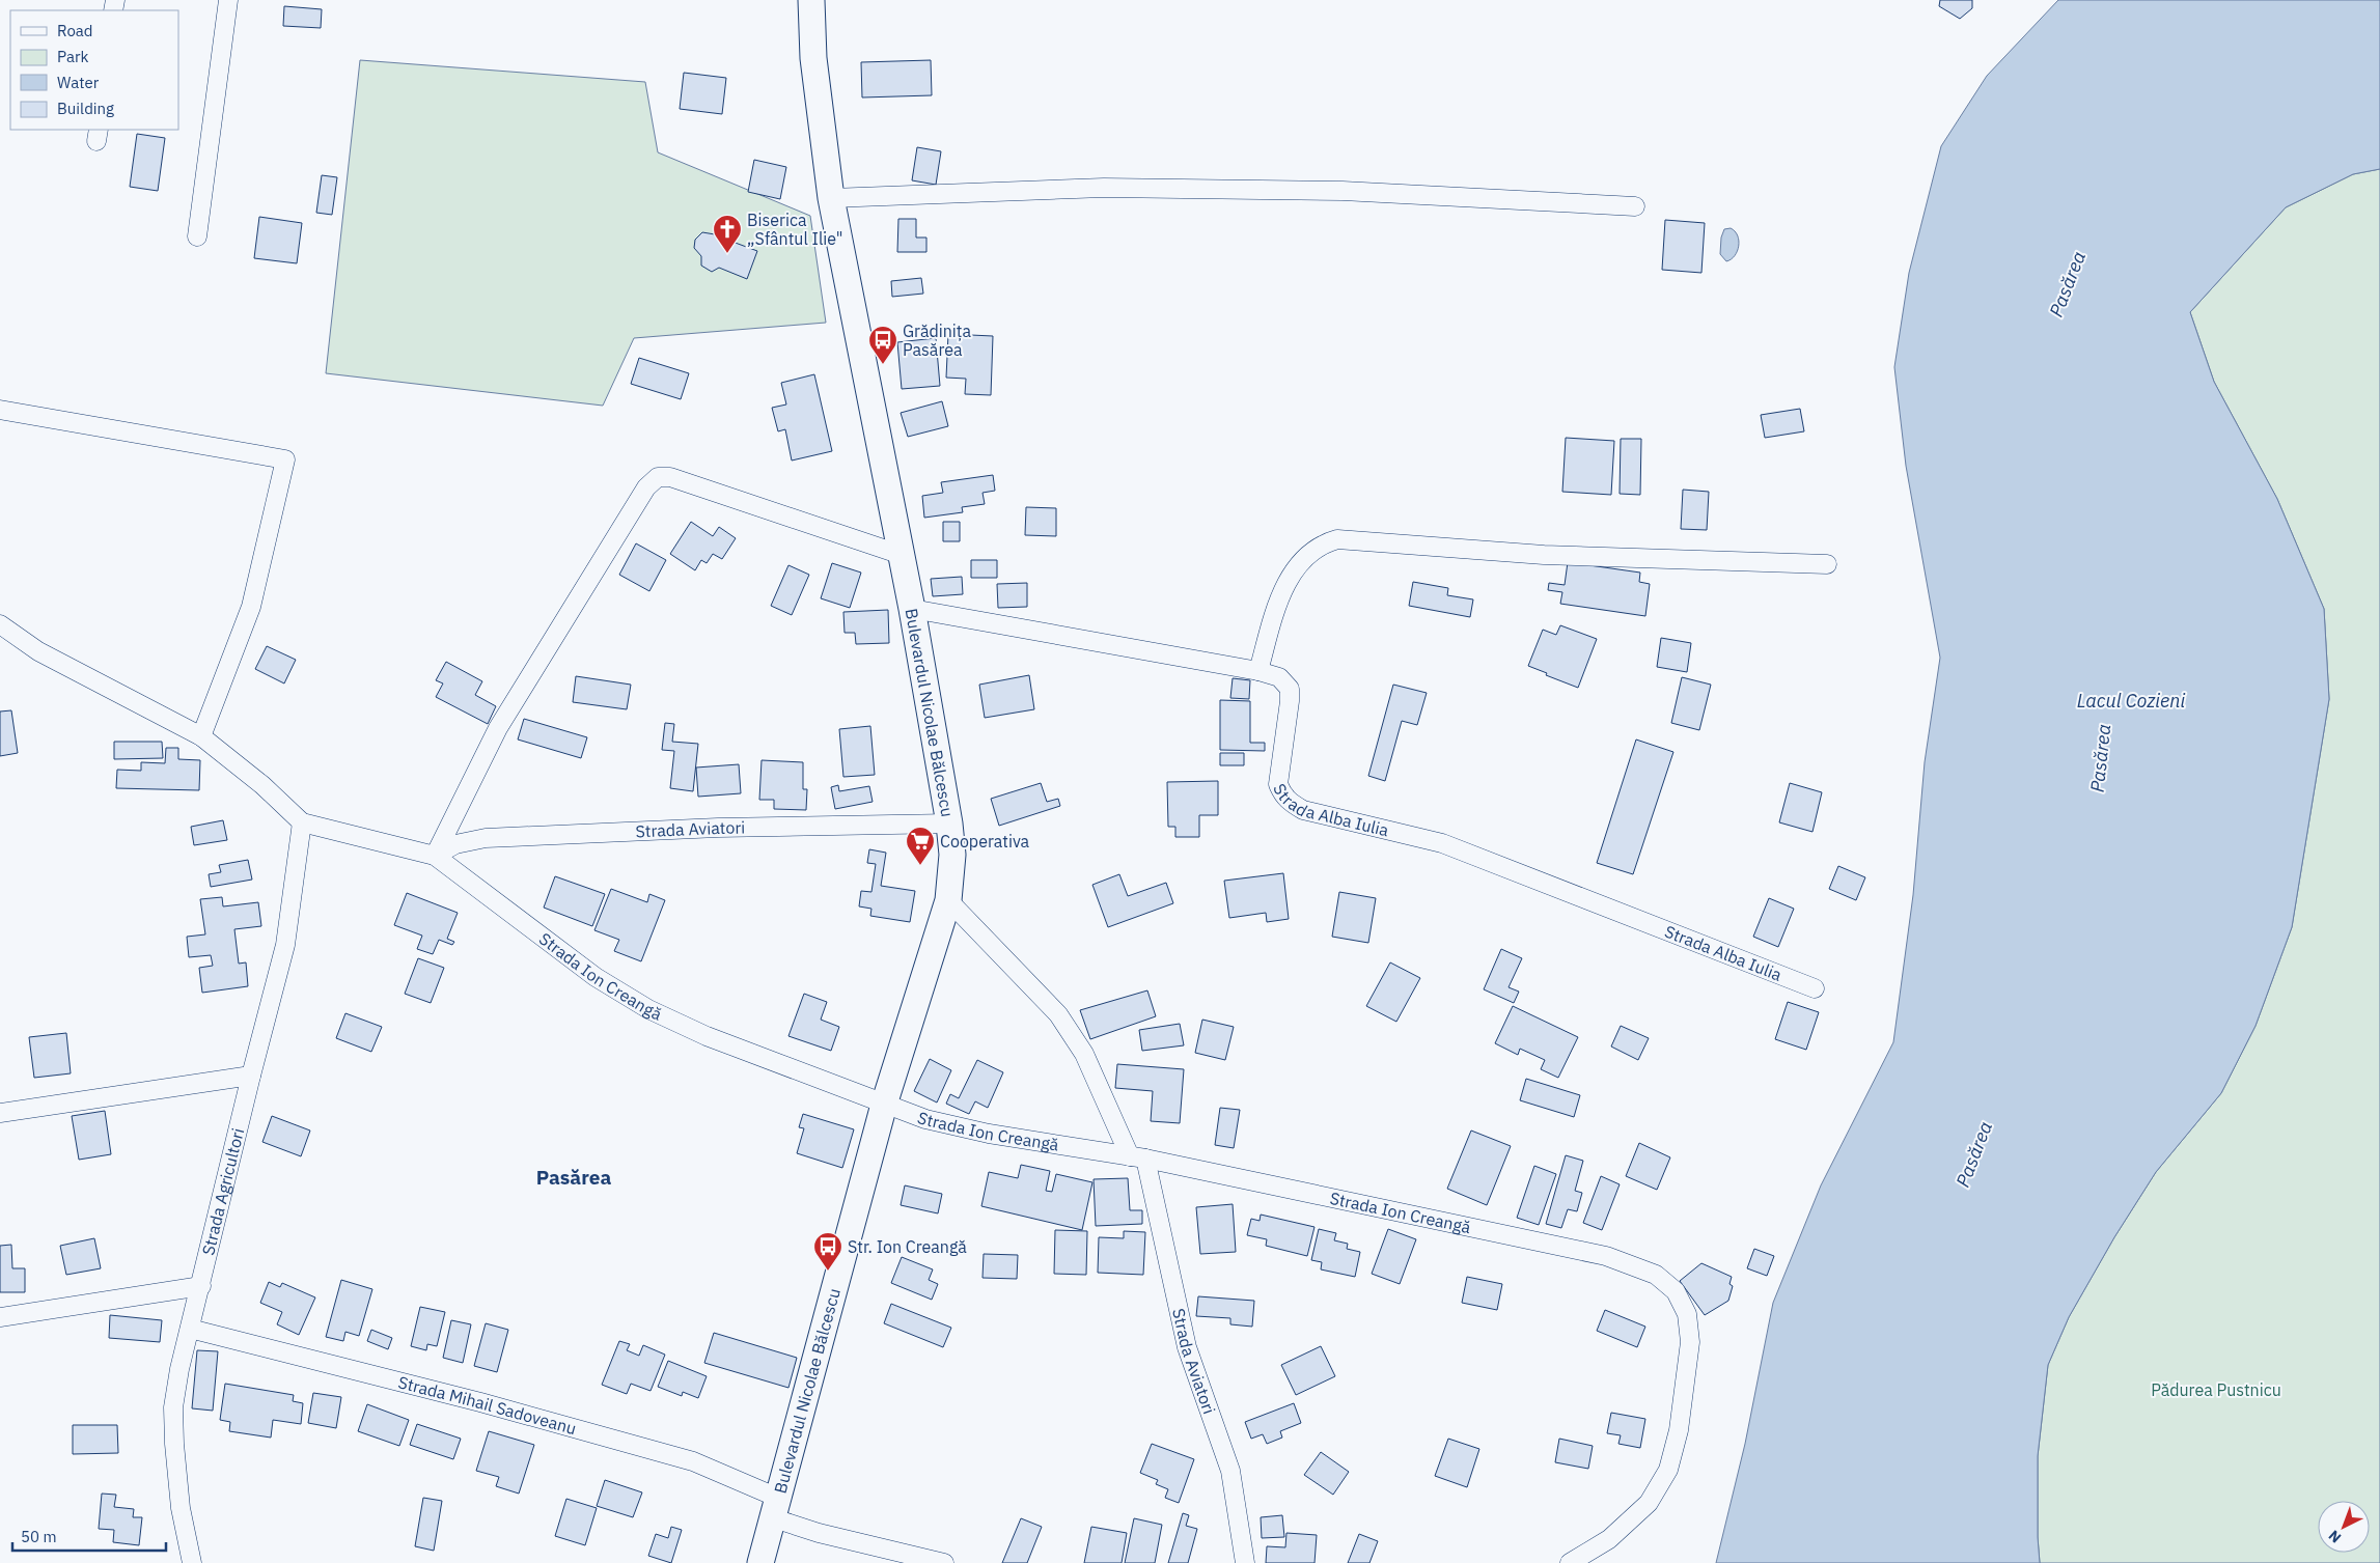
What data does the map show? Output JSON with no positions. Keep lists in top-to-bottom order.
{
  "streets": {
    "main road": ["Bulevardul Nicolae Bălcescu"],
    "street": [
      "Strada Alba Iulia",
      "Strada Aviatori",
      "Strada Ion Creangă",
      "Strada Agricultori",
      "Strada Mihail Sadoveanu"
    ]
  },
  "crossings": [
    ["Bulevardul Nicolae Bălcescu", "Strada Alba Iulia"],
    ["Bulevardul Nicolae Bălcescu", "Strada Aviatori"],
    ["Bulevardul Nicolae Bălcescu", "Strada Ion Creangă"],
    ["Bulevardul Nicolae Bălcescu", "Strada Mihail Sadoveanu"],
    ["Strada Aviatori", "Strada Ion Creangă"],
    ["Strada Ion Creangă", "Strada Agricultori"],
    ["Strada Agricultori", "Strada Mihail Sadoveanu"]
  ],
  "districts": ["Pasărea"],
  "water": ["Pasărea", "Lacul Cozieni"],
  "parks": ["Pădurea Pustnicu"],
  "places": {
    "church": ["Biserica „Sfântul Ilie\""],
    "bus stop": ["Grădinița Pasărea", "Str. Ion Creangă"],
    "supermarket": ["Cooperativa"]
  },
  "legend": [
    "Road",
    "Park",
    "Water",
    "Building"
  ],
  "scale_bar": "50 m",
  "north": "bottom left"
}
